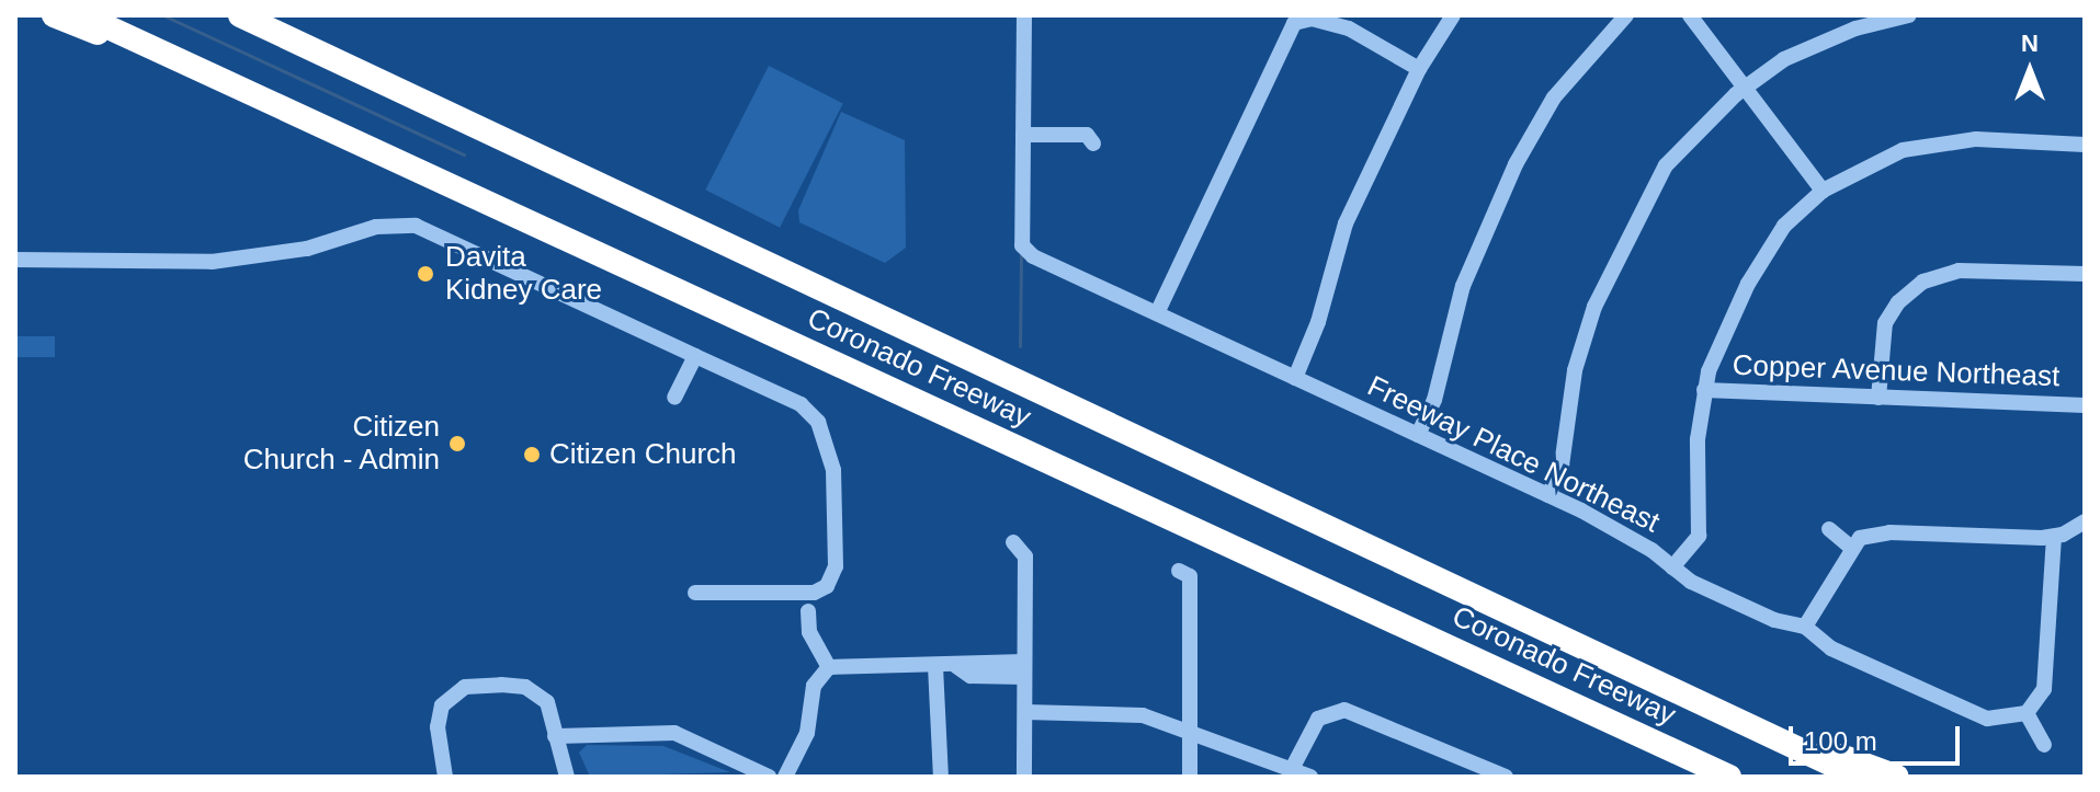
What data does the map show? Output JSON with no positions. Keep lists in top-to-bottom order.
{
  "streets": {
    "highway": ["Coronado Freeway"],
    "street": ["Copper Avenue Northeast", "Freeway Place Northeast"]
  },
  "places": ["Davita Kidney Care", "Citizen Church - Admin", "Citizen Church"],
  "scale_bar": "100 m",
  "north": "top"
}
